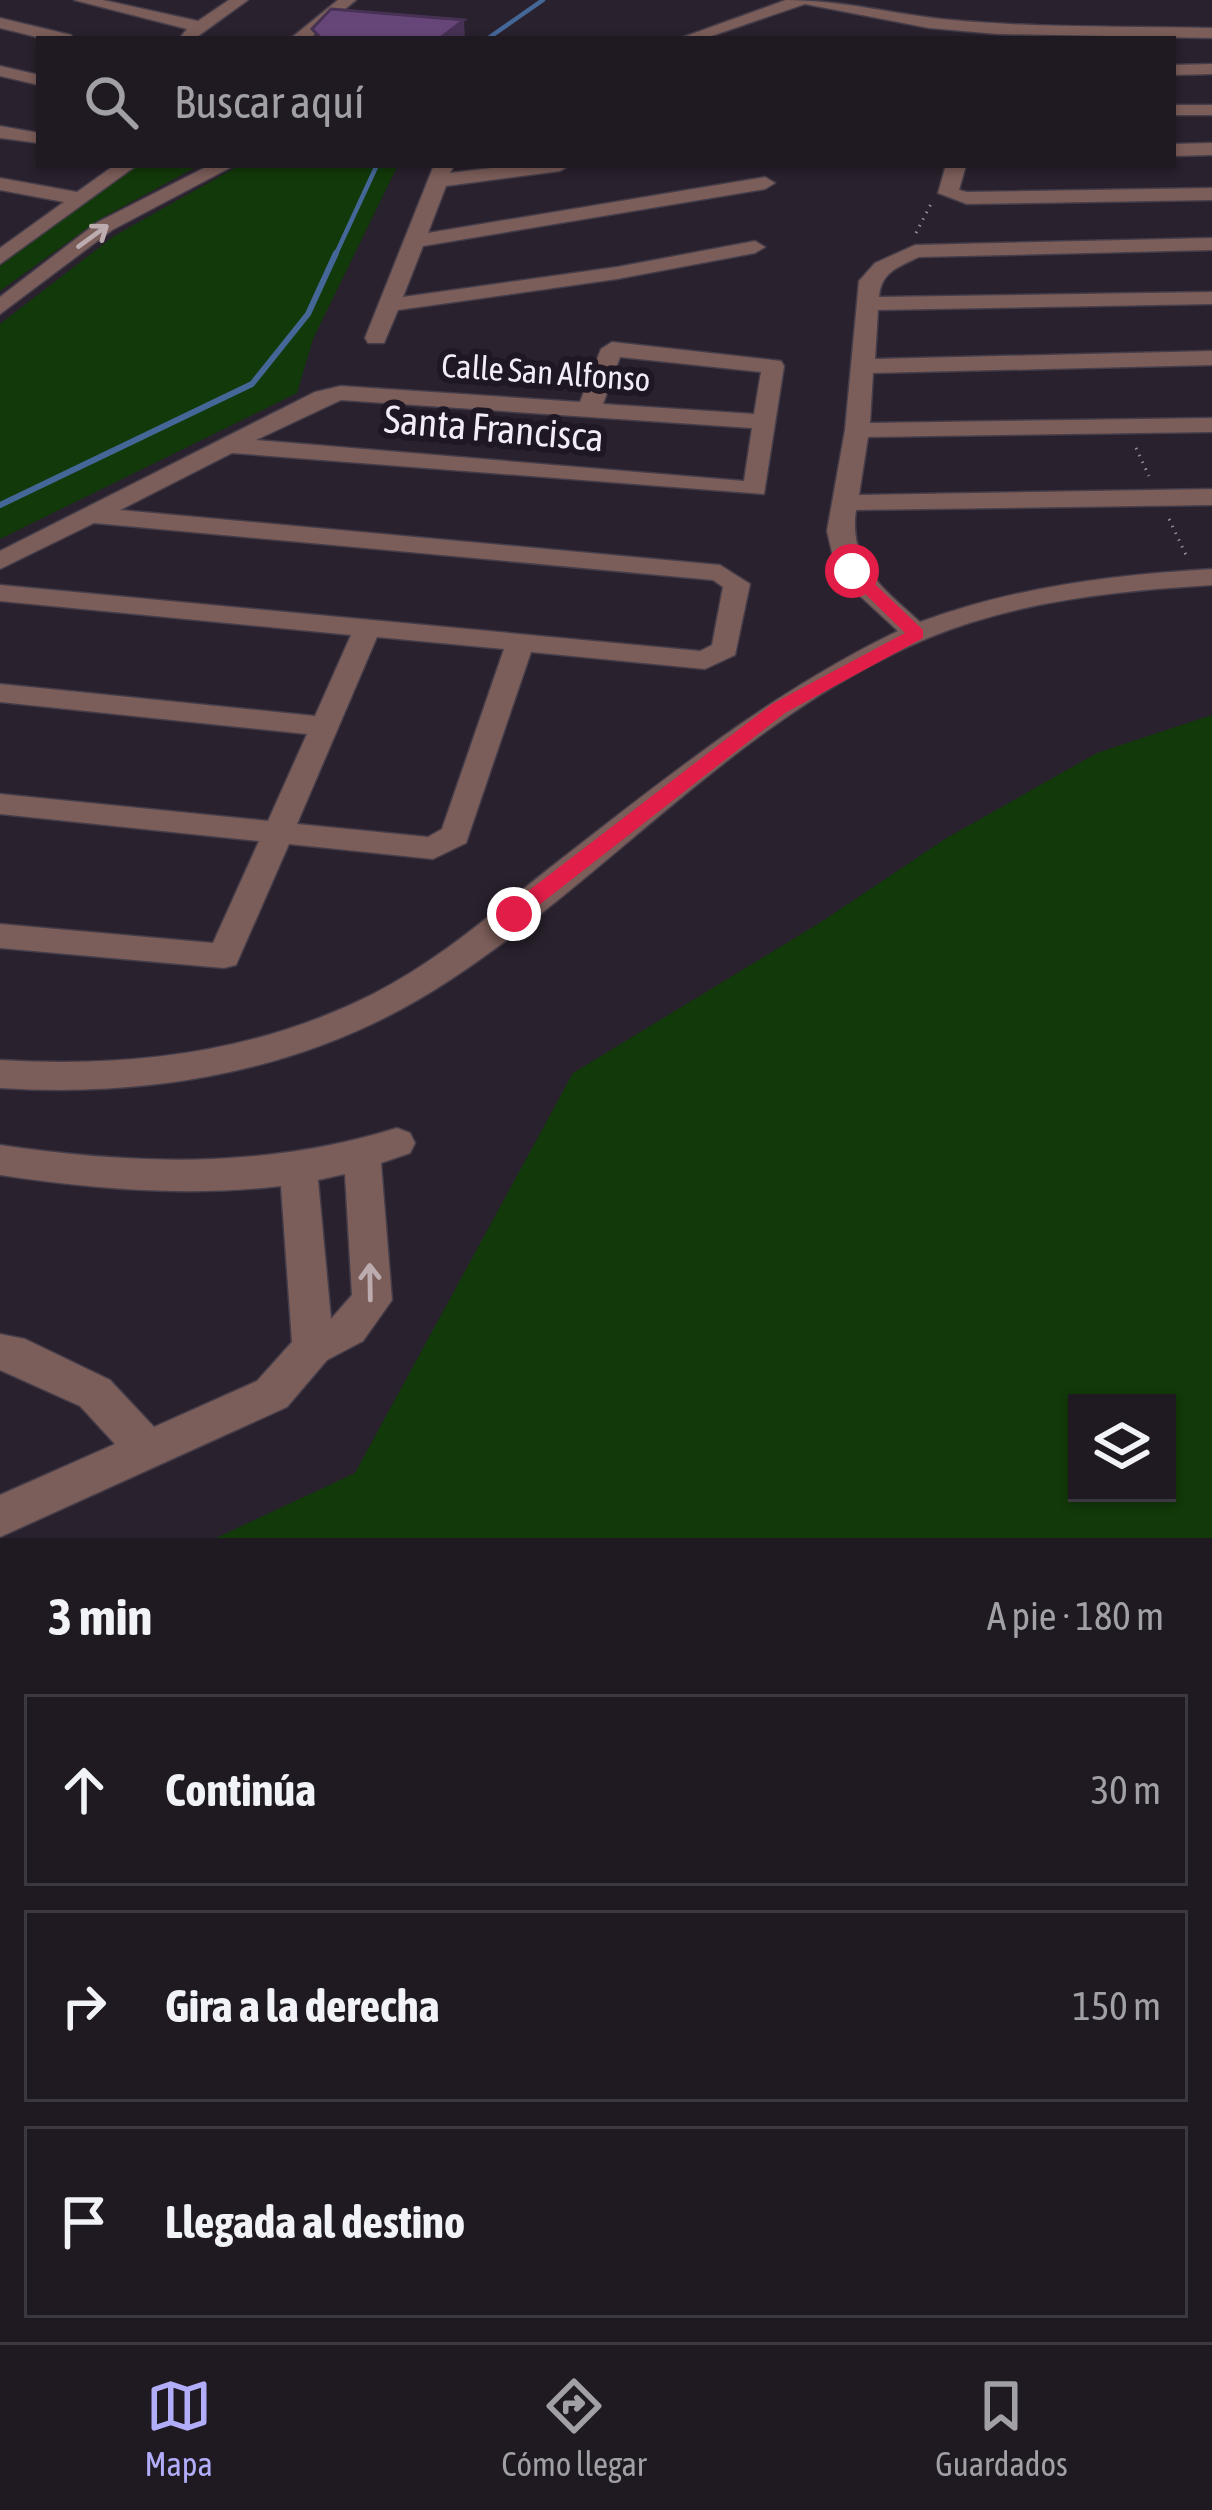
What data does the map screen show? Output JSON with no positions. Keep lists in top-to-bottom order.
{
  "streets": {
    "street": ["Calle San Alfonso", "Santa Francisca"]
  },
  "crossings": [
    ["Calle San Alfonso", "Santa Francisca"]
  ],
  "page": {
    "search": "Buscar aquí",
    "heading": ["3 min", "A pie · 180 m"],
    "list": [
      ["Continúa", "30 m"],
      ["Gira a la derecha", "150 m"],
      "Llegada al destino"
    ],
    "nav": ["Mapa", "Cómo llegar", "Guardados"]
  }
}
